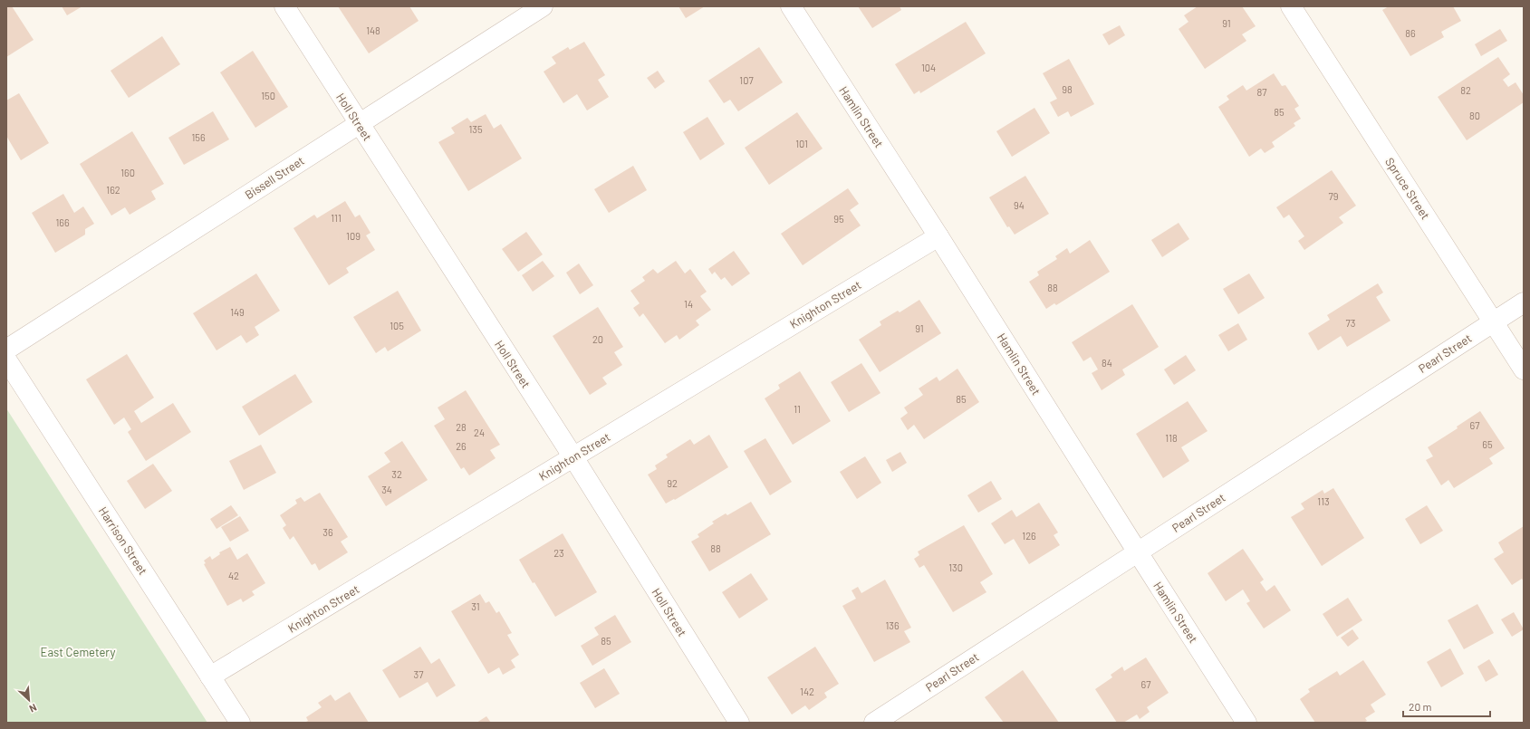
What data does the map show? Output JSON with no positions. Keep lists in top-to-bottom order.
{
  "streets": {
    "street": [
      "Holl Street",
      "Hamlin Street",
      "Bissell Street",
      "Spruce Street",
      "Knighton Street",
      "Pearl Street",
      "Harrison Street"
    ]
  },
  "crossings": [
    ["Holl Street", "Bissell Street"],
    ["Holl Street", "Knighton Street"],
    ["Hamlin Street", "Knighton Street"],
    ["Hamlin Street", "Pearl Street"],
    ["Spruce Street", "Pearl Street"],
    ["Knighton Street", "Harrison Street"]
  ],
  "parks": ["East Cemetery"],
  "house_numbers": [
    "91",
    "148",
    "86",
    "104",
    "107",
    "98",
    "82",
    "87",
    "150",
    "85",
    "80",
    "135",
    "156",
    "101",
    "160",
    "162",
    "79",
    "94",
    "111",
    "95",
    "166",
    "109",
    "88",
    "14",
    "149",
    "73",
    "105",
    "91",
    "20",
    "84",
    "85",
    "11",
    "67",
    "28",
    "24",
    "118",
    "65",
    "26",
    "32",
    "92",
    "34",
    "113",
    "36",
    "126",
    "88",
    "23",
    "130",
    "42",
    "31",
    "136",
    "85",
    "37",
    "67",
    "142"
  ],
  "scale_bar": "20 m",
  "north": "bottom right"
}
